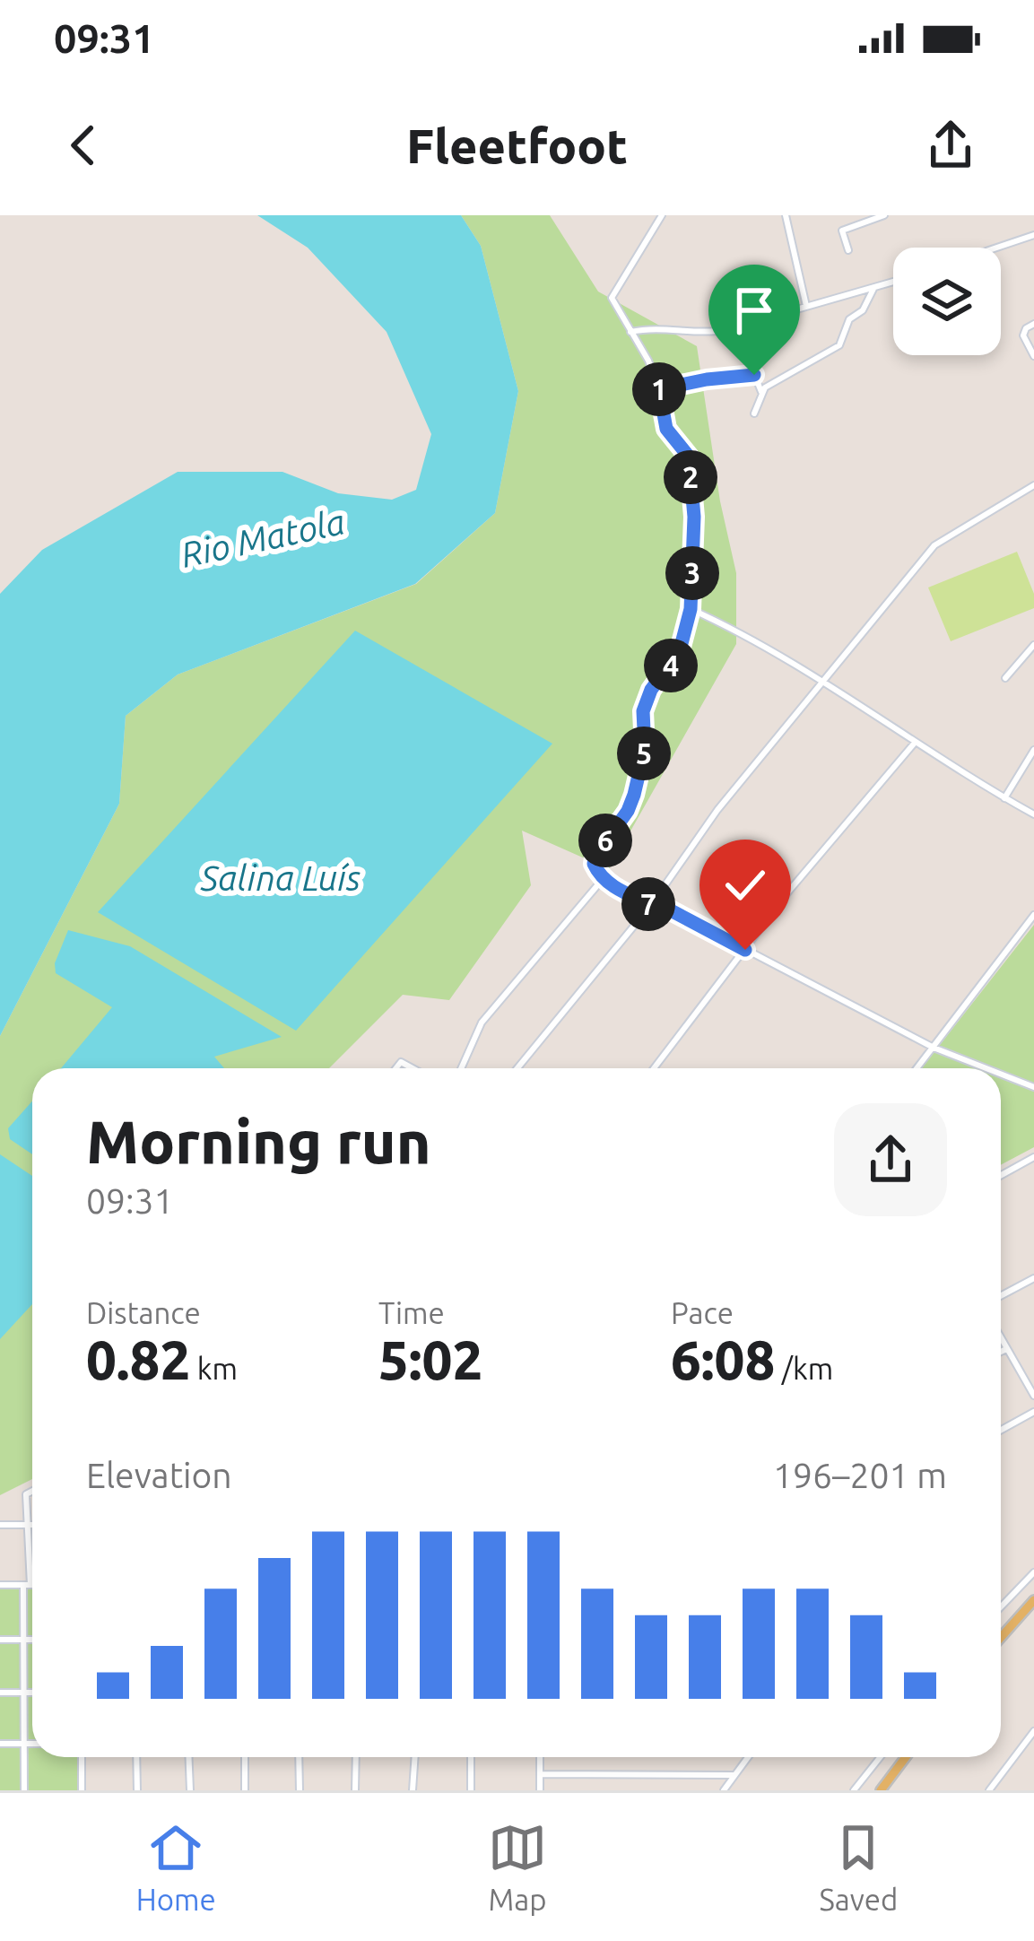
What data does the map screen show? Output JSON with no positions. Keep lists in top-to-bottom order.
{
  "water": ["Rio Matola", "Salina Luís"],
  "page": {
    "status": "09:31",
    "header": "Fleetfoot",
    "pins": [
      "1",
      "2",
      "3",
      "4",
      "5",
      "6",
      "7"
    ],
    "heading": ["Morning run", "09:31"],
    "stats": [
      ["Distance", "0.82 km"],
      ["Time", "5:02"],
      ["Pace", "6:08 /km"]
    ],
    "chart": ["Elevation", "196–201 m"],
    "tabs": ["Home", "Map", "Saved"]
  }
}
